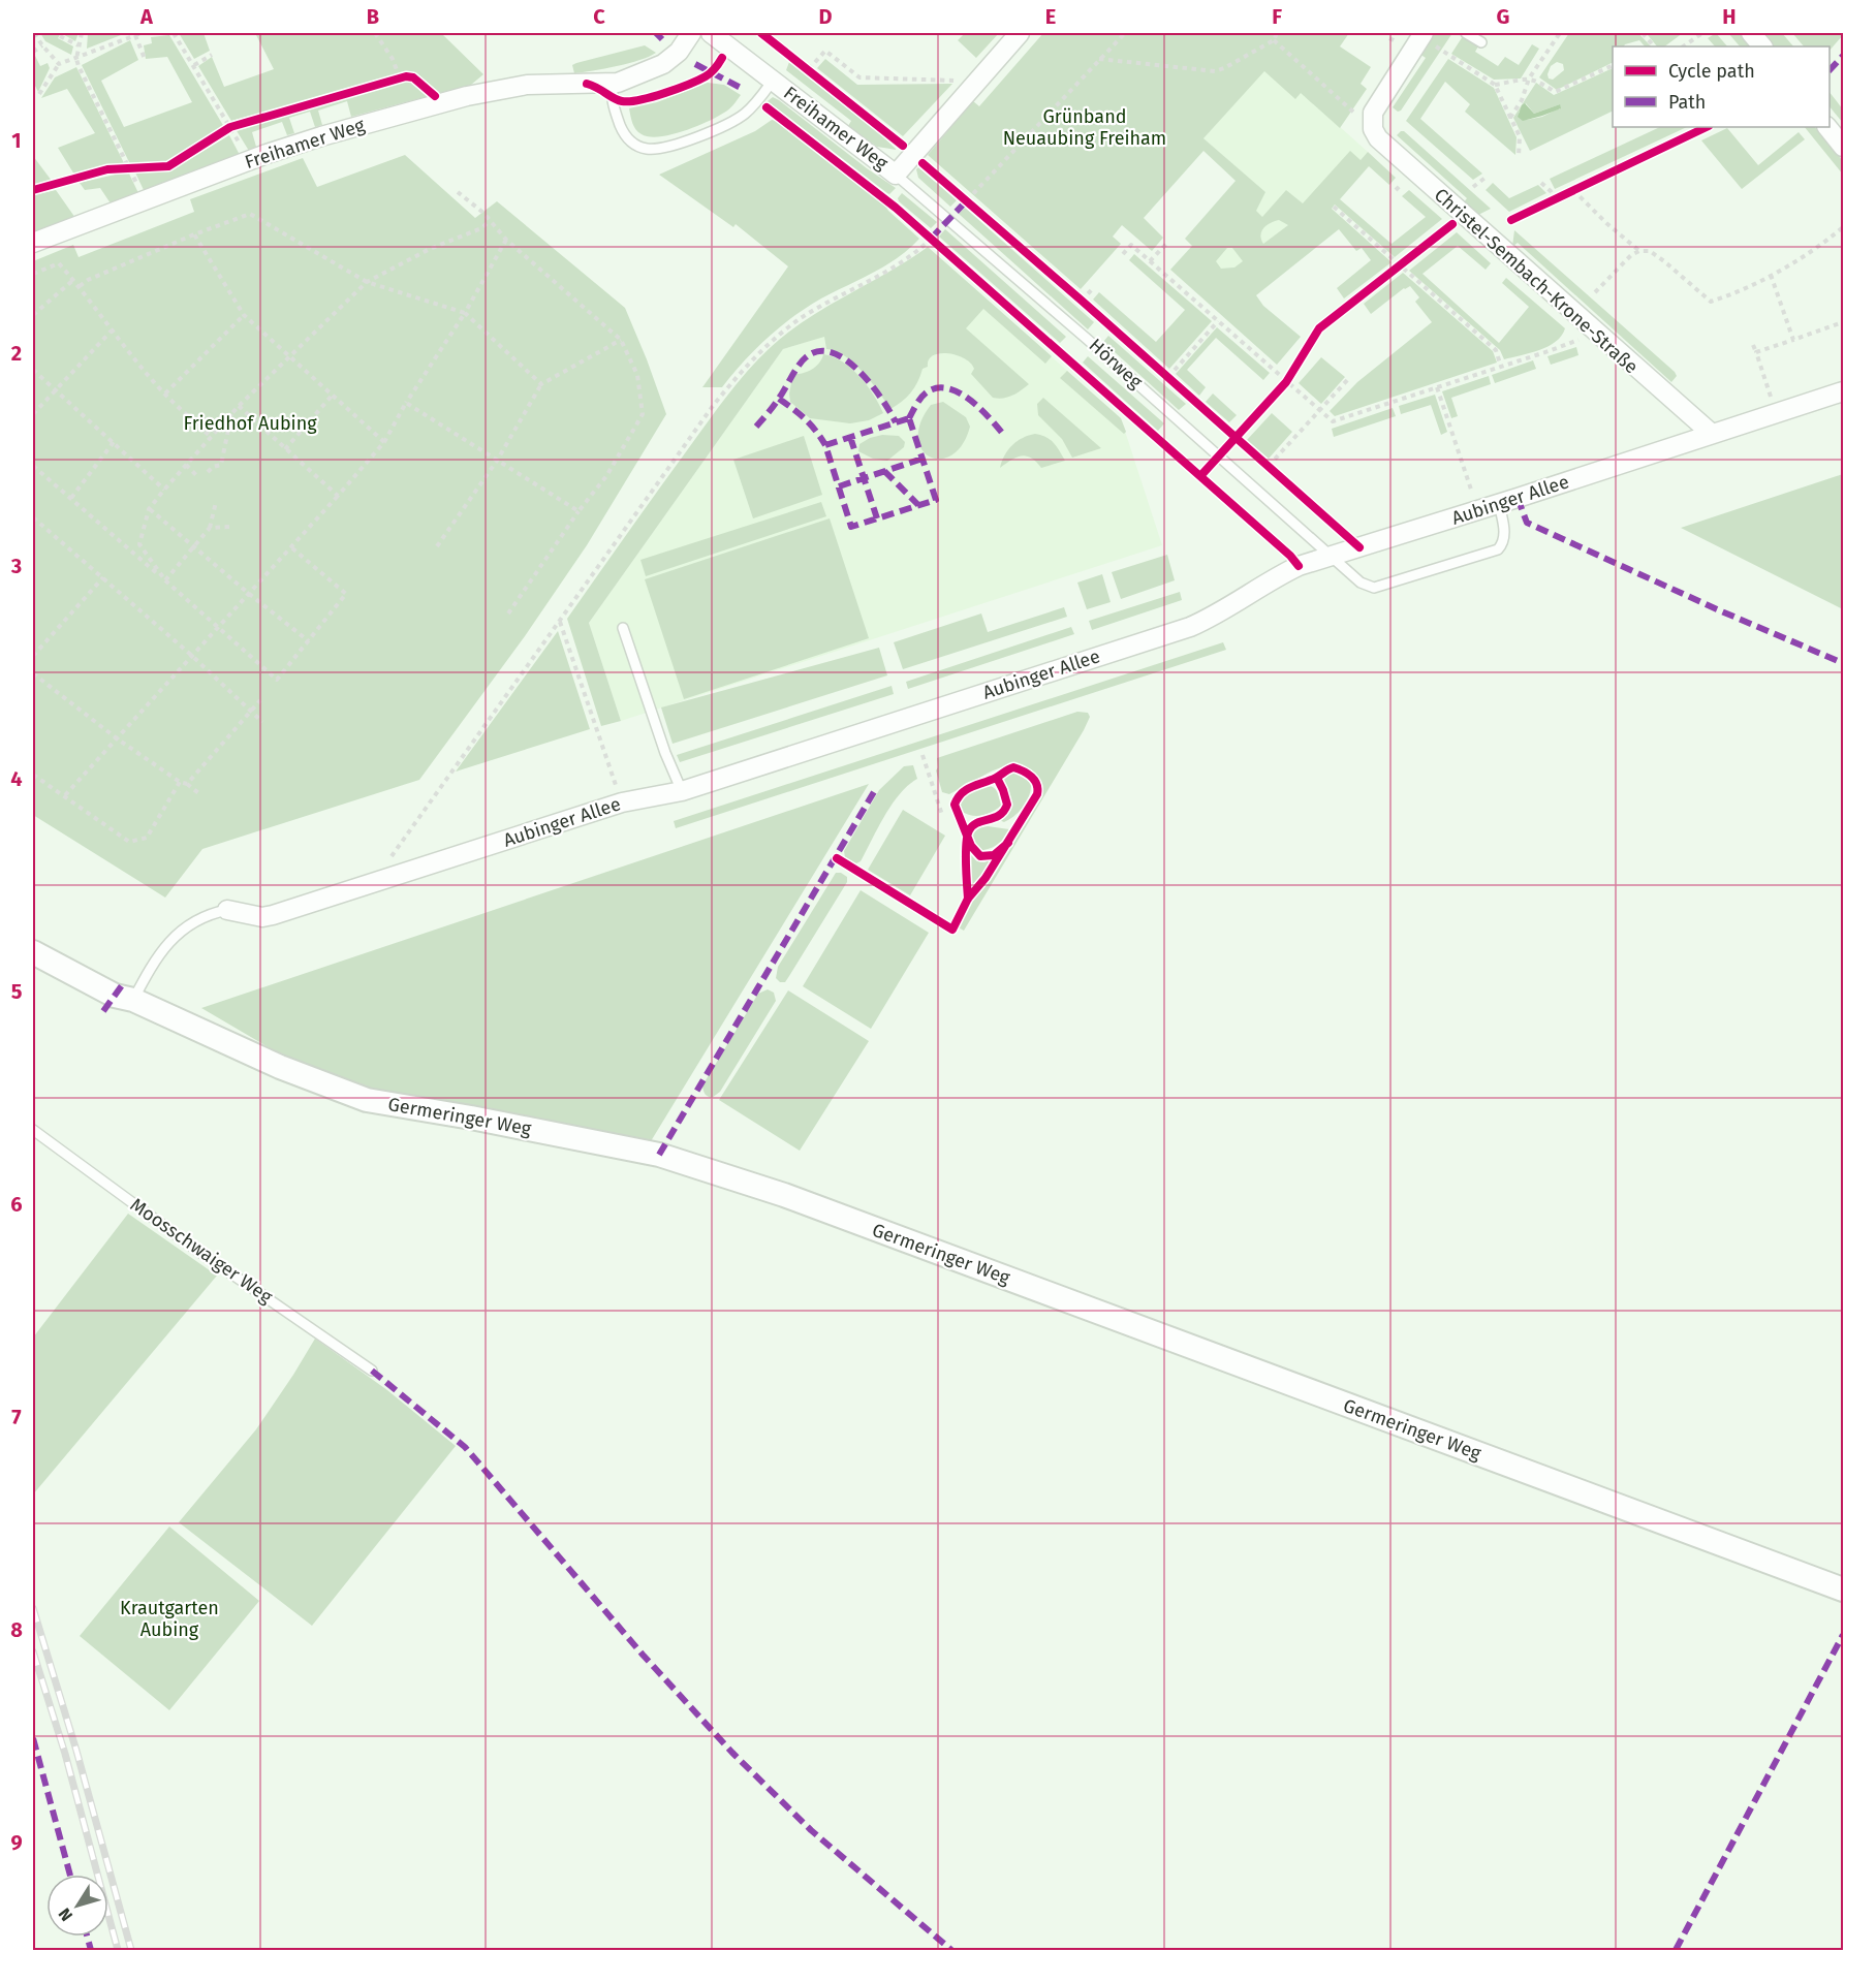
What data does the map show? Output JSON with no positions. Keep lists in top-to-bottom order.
{
  "streets": {
    "street": [
      "Freihamer Weg",
      "Christel-Sembach-Krone-Straße",
      "Aubinger Allee",
      "Germeringer Weg"
    ],
    "lane": ["Hörweg", "Moosschwaiger Weg"]
  },
  "crossings": [
    ["Freihamer Weg", "Hörweg"],
    ["Christel-Sembach-Krone-Straße", "Aubinger Allee"],
    ["Hörweg", "Aubinger Allee"]
  ],
  "parks": ["Grünband Neuaubing Freiham", "Friedhof Aubing", "Krautgarten Aubing"],
  "legend": ["Cycle path", "Path"],
  "north": "bottom left",
  "grid": {
    "columns": [
      "A",
      "B",
      "C",
      "D",
      "E",
      "F",
      "G",
      "H"
    ],
    "rows": [
      "1",
      "2",
      "3",
      "4",
      "5",
      "6",
      "7",
      "8",
      "9"
    ]
  }
}
